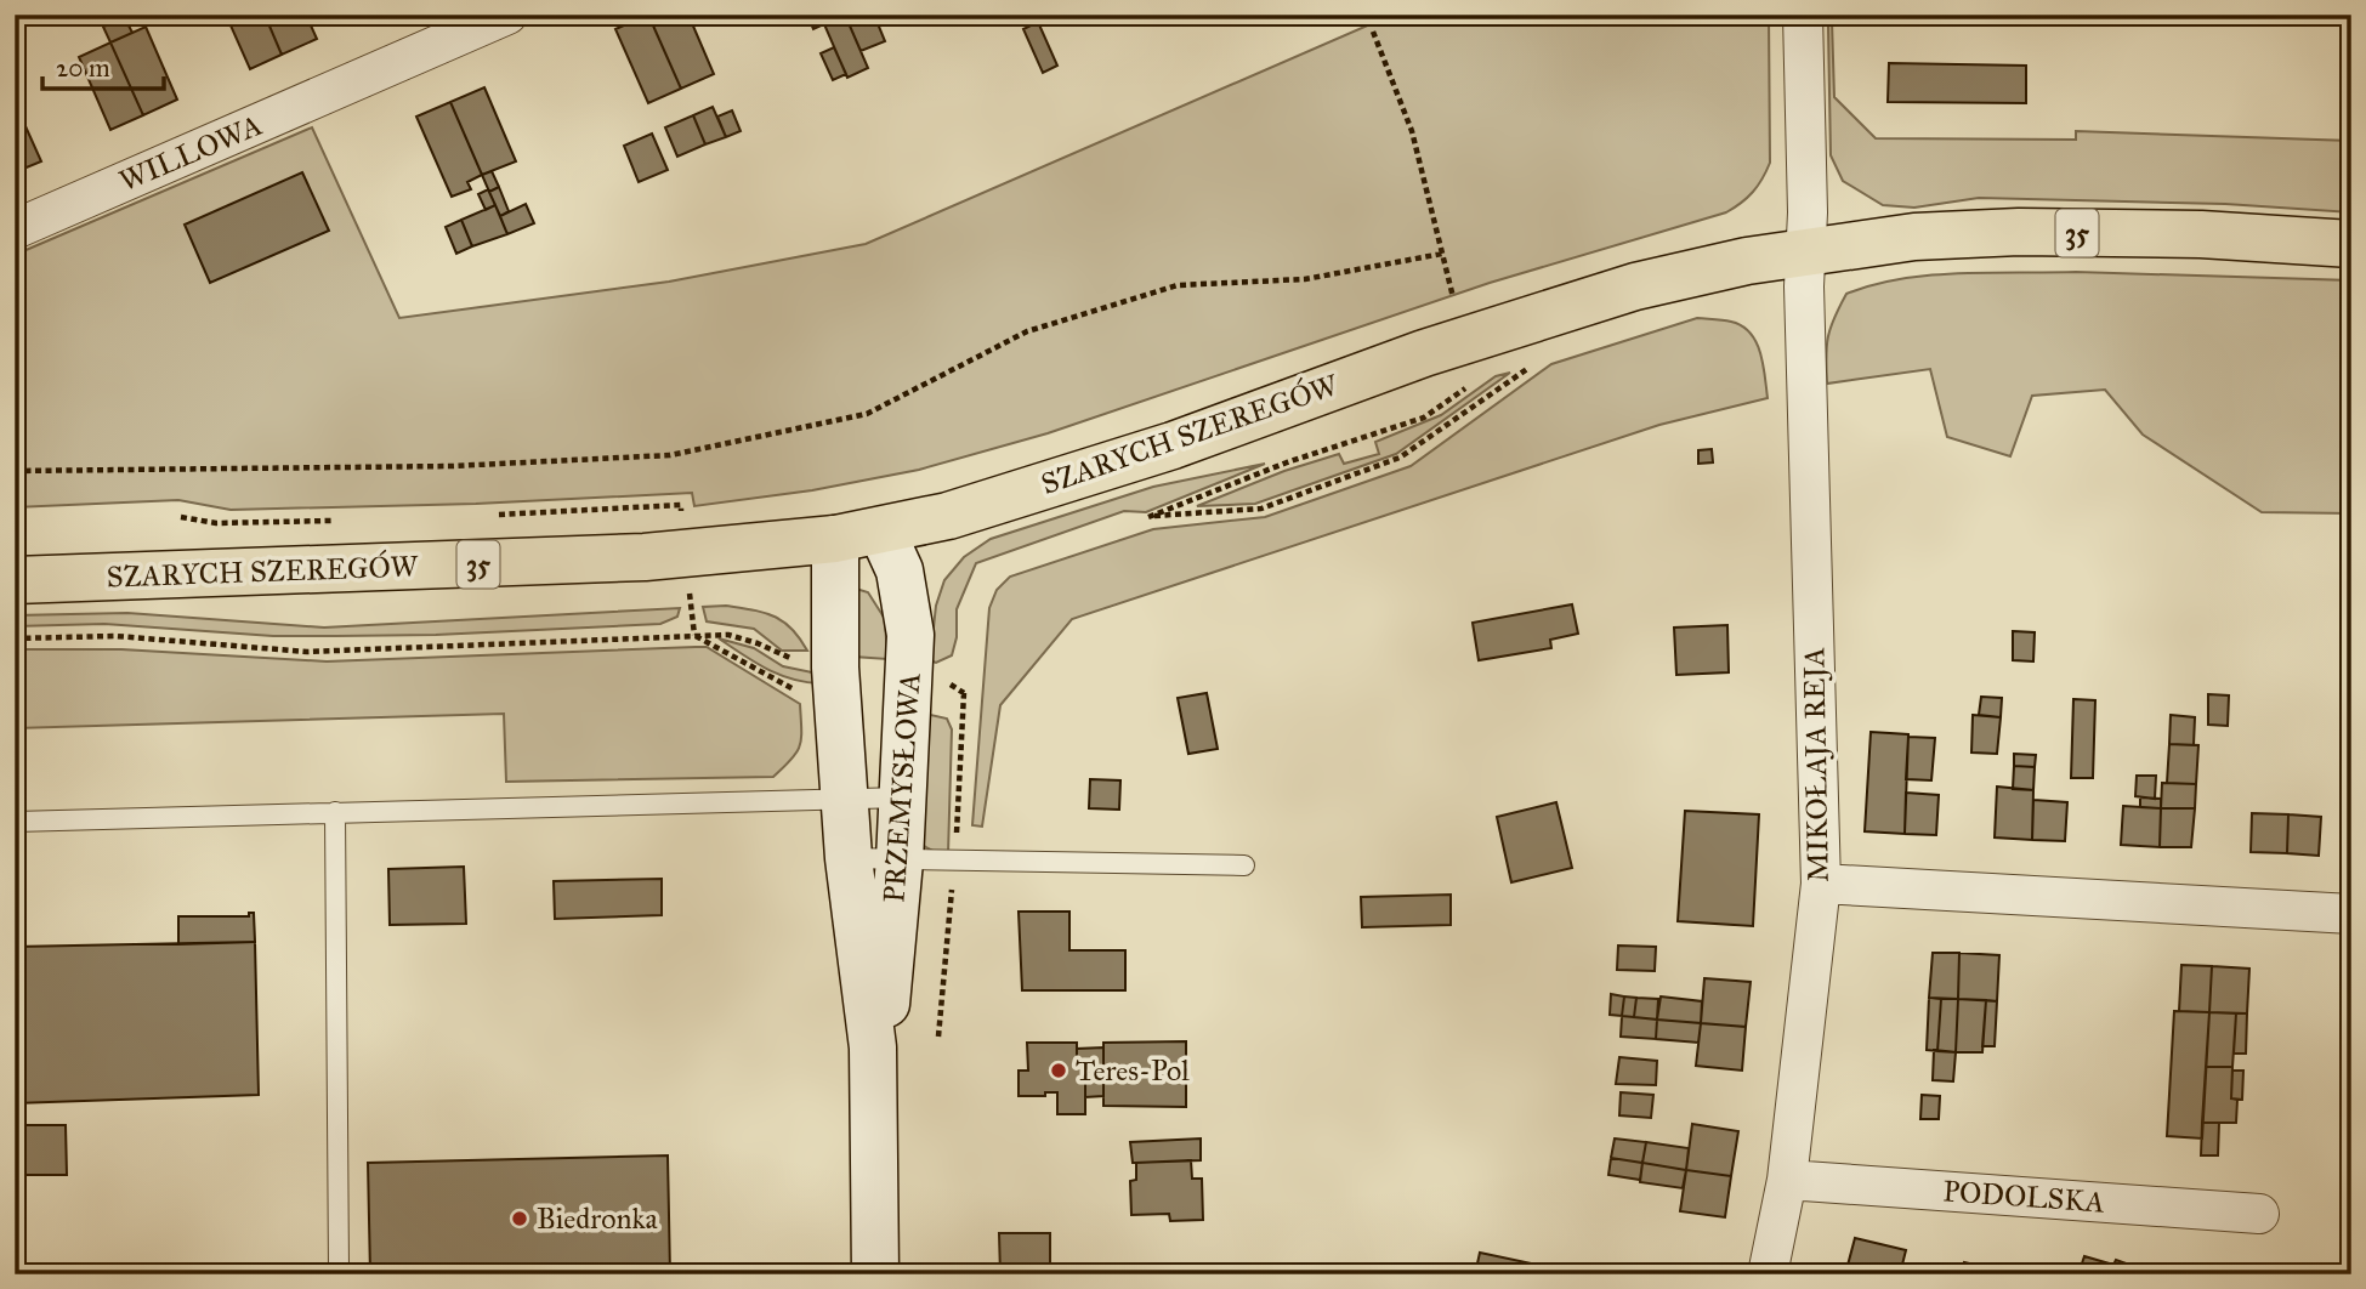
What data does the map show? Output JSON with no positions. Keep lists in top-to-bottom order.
{
  "streets": {
    "main road": ["35", "SZARYCH SZEREGÓW", "PRZEMYSŁOWA"],
    "street": ["WILLOWA", "MIKOŁAJA REJA", "PODOLSKA"]
  },
  "crossings": [
    ["SZARYCH SZEREGÓW", "MIKOŁAJA REJA"],
    ["SZARYCH SZEREGÓW", "PRZEMYSŁOWA"],
    ["MIKOŁAJA REJA", "PODOLSKA"]
  ],
  "places": ["Teres-Pol", "Biedronka"],
  "scale_bar": "20 m"
}
